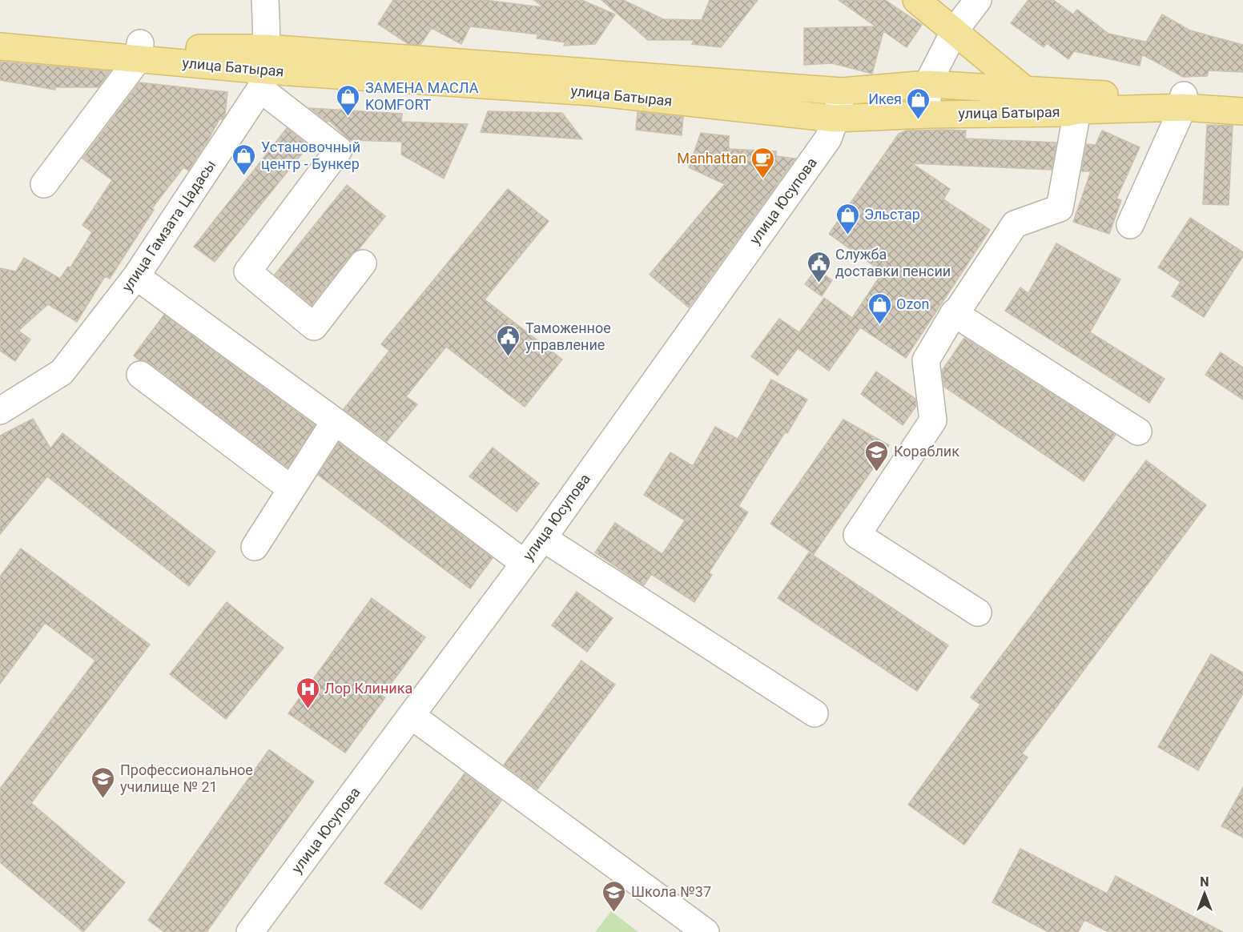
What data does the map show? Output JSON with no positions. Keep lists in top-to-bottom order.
{
  "streets": {
    "main road": ["улица Батырая"],
    "street": ["улица Юсупова", "улица Гамзата Цадасы"]
  },
  "crossings": [
    ["улица Батырая", "улица Юсупова"],
    ["улица Батырая", "улица Гамзата Цадасы"]
  ],
  "places": {
    "shop": [
      "ЗАМЕНА МАСЛА KOMFORT",
      "Икея",
      "Установочный центр - Бункер",
      "Эльстар",
      "Ozon"
    ],
    "cafe": ["Manhattan"],
    "public building": ["Служба доставки пенсии", "Таможенное управление"],
    "school or university": ["Кораблик", "Профессиональное училище № 21", "Школа №37"],
    "hospital": ["Лор Клиника"]
  },
  "north": "top"
}
